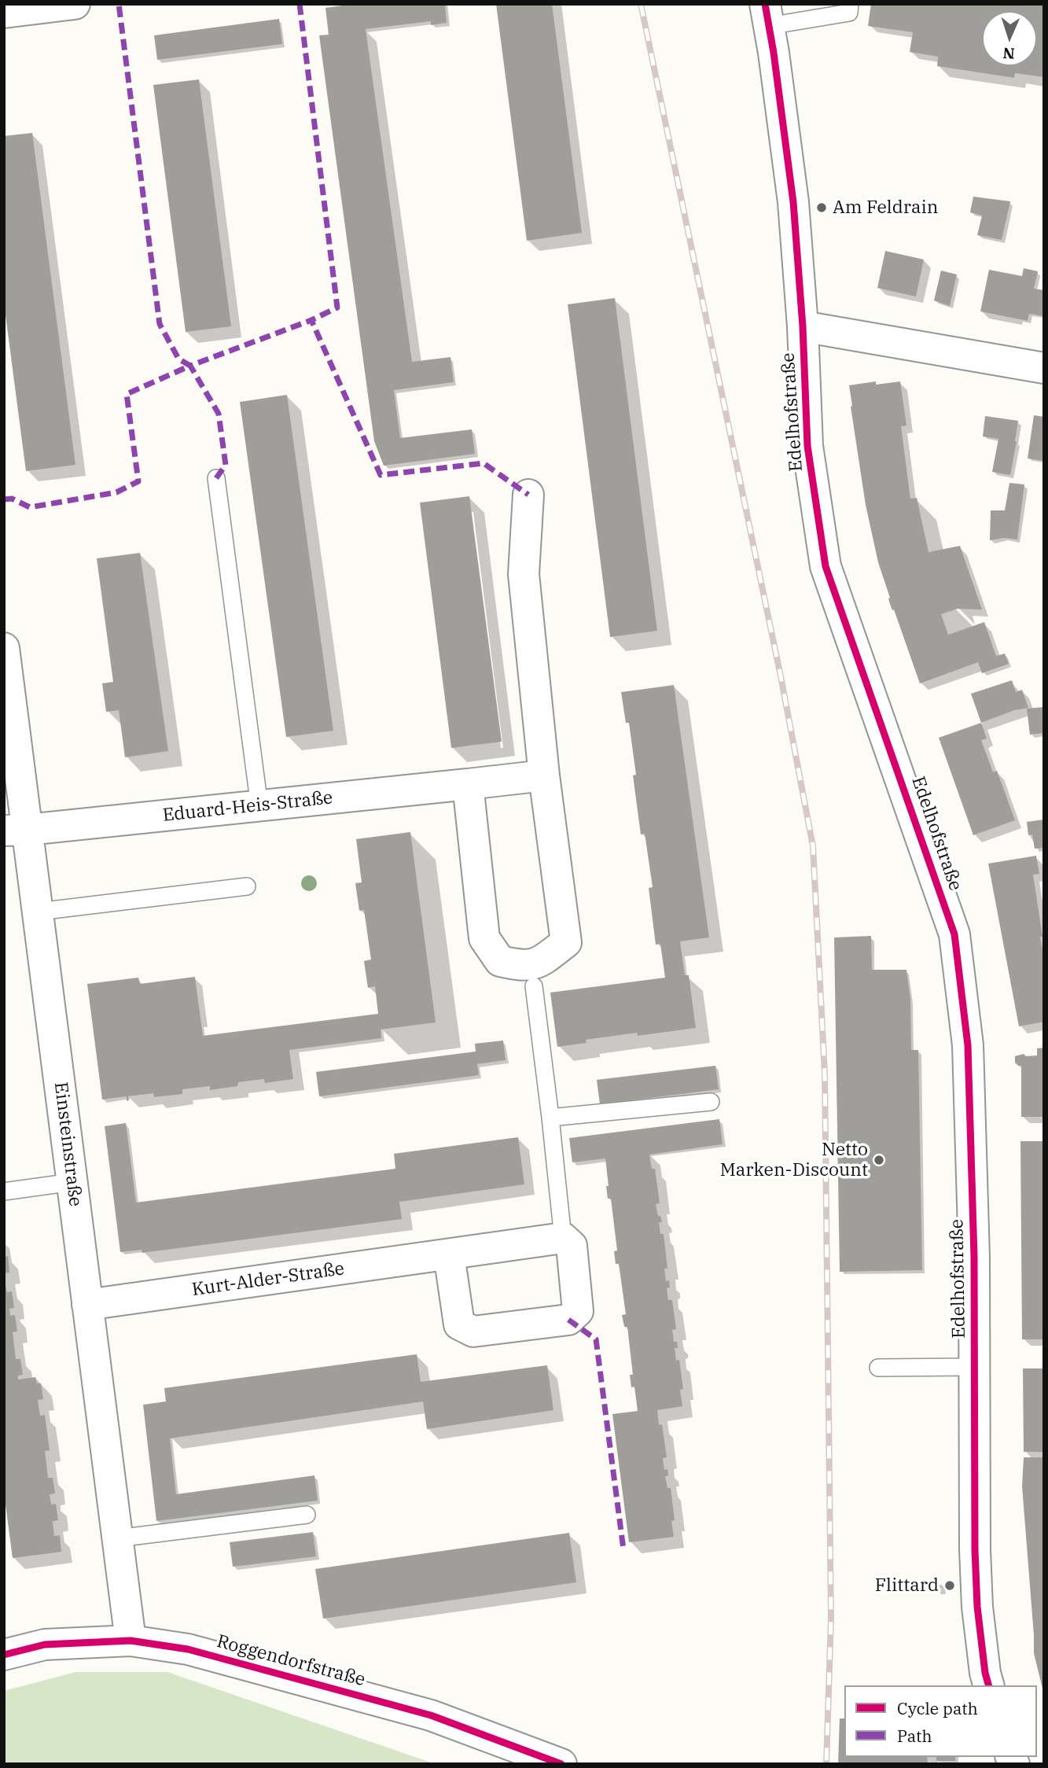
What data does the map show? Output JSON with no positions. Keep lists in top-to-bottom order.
{
  "streets": {
    "street": [
      "Edelhofstraße",
      "Eduard-Heis-Straße",
      "Einsteinstraße",
      "Kurt-Alder-Straße",
      "Roggendorfstraße"
    ]
  },
  "crossings": [
    ["Eduard-Heis-Straße", "Einsteinstraße"],
    ["Einsteinstraße", "Kurt-Alder-Straße"],
    ["Einsteinstraße", "Roggendorfstraße"]
  ],
  "places": ["Am Feldrain", "Netto Marken-Discount", "Flittard"],
  "legend": ["Cycle path", "Path"],
  "north": "bottom"
}
